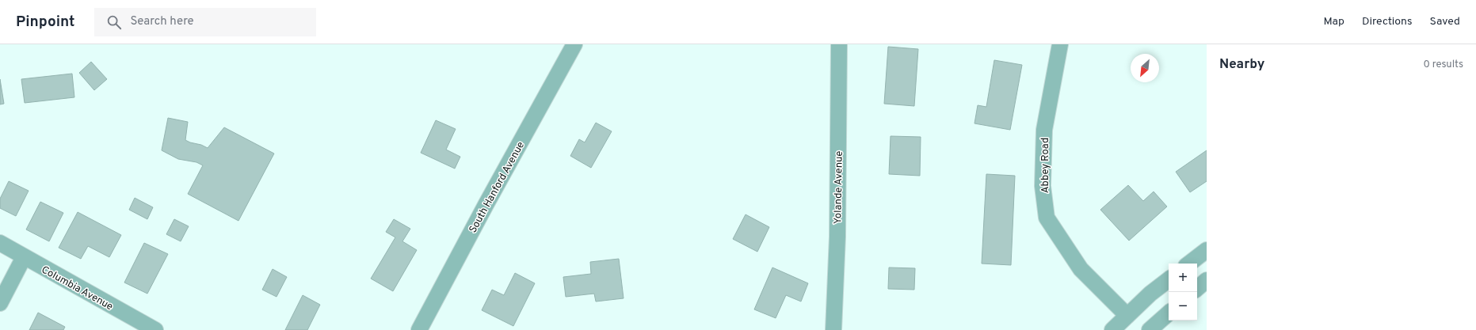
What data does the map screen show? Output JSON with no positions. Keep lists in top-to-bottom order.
{
  "streets": {
    "street": [
      "Abbey Road",
      "South Hanford Avenue",
      "Yolande Avenue",
      "Columbia Avenue"
    ]
  },
  "north": "bottom left",
  "page": {
    "header": "Pinpoint",
    "search": "Search here",
    "nav": ["Map", "Directions", "Saved"],
    "heading": ["Nearby", "0 results"],
    "map_buttons": ["+", "−"]
  }
}
